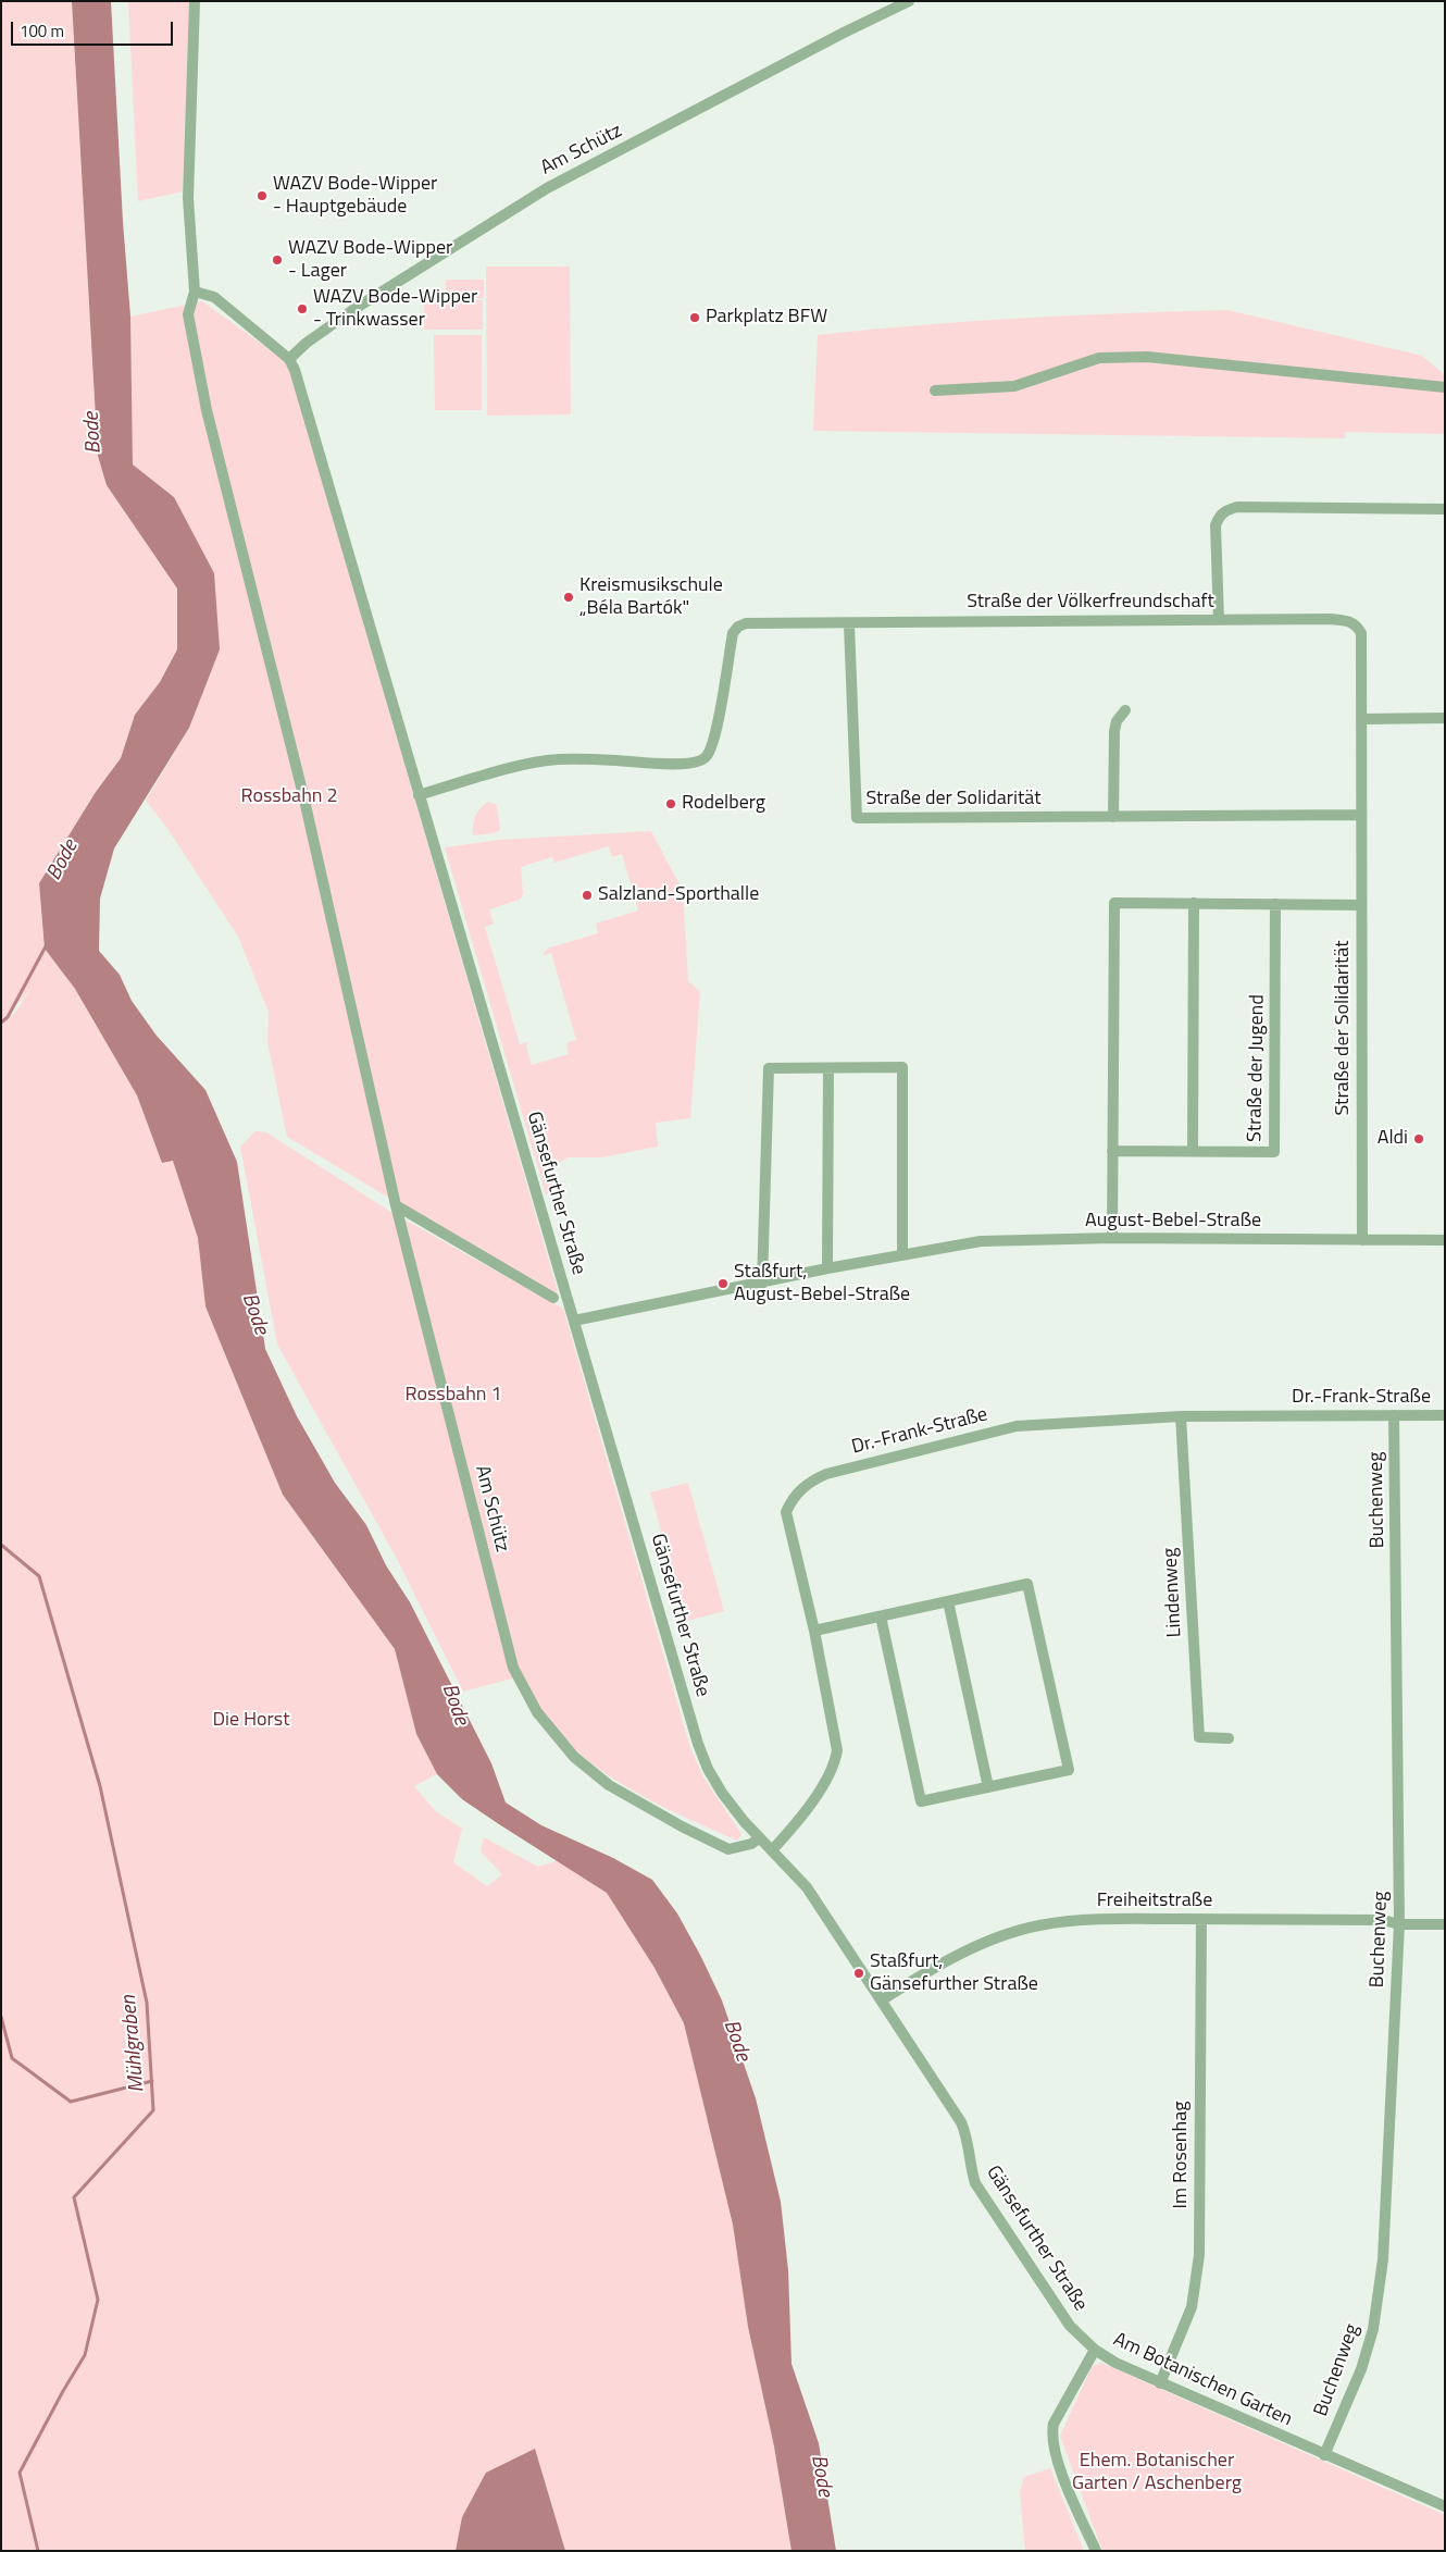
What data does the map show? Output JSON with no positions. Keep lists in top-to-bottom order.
{
  "streets": {
    "street": [
      "Am Schütz",
      "Straße der Völkerfreundschaft",
      "Straße der Solidarität",
      "Straße der Jugend",
      "Gänsefurther Straße",
      "August-Bebel-Straße",
      "Dr.-Frank-Straße",
      "Buchenweg",
      "Lindenweg",
      "Freiheitstraße",
      "Im Rosenhag",
      "Am Botanischen Garten"
    ]
  },
  "crossings": [
    ["Am Schütz", "Gänsefurther Straße"],
    ["Straße der Völkerfreundschaft", "Straße der Solidarität"],
    ["Straße der Solidarität", "August-Bebel-Straße"],
    ["Gänsefurther Straße", "August-Bebel-Straße"],
    ["Gänsefurther Straße", "Dr.-Frank-Straße"],
    ["Gänsefurther Straße", "Freiheitstraße"],
    ["Gänsefurther Straße", "Am Botanischen Garten"],
    ["Dr.-Frank-Straße", "Buchenweg"],
    ["Dr.-Frank-Straße", "Lindenweg"],
    ["Buchenweg", "Freiheitstraße"],
    ["Buchenweg", "Am Botanischen Garten"],
    ["Freiheitstraße", "Im Rosenhag"],
    ["Im Rosenhag", "Am Botanischen Garten"]
  ],
  "water": ["Bode", "Mühlgraben"],
  "parks": [
    "Rossbahn 2",
    "Rossbahn 1",
    "Die Horst",
    "Ehem. Botanischer Garten / Aschenberg"
  ],
  "places": [
    "WAZV Bode-Wipper - Hauptgebäude",
    "WAZV Bode-Wipper - Lager",
    "WAZV Bode-Wipper - Trinkwasser",
    "Parkplatz BFW",
    "Kreismusikschule „Béla Bartók\"",
    "Rodelberg",
    "Salzland-Sporthalle",
    "Aldi",
    "Staßfurt, August-Bebel-Straße",
    "Staßfurt, Gänsefurther Straße"
  ],
  "scale_bar": "100 m"
}
